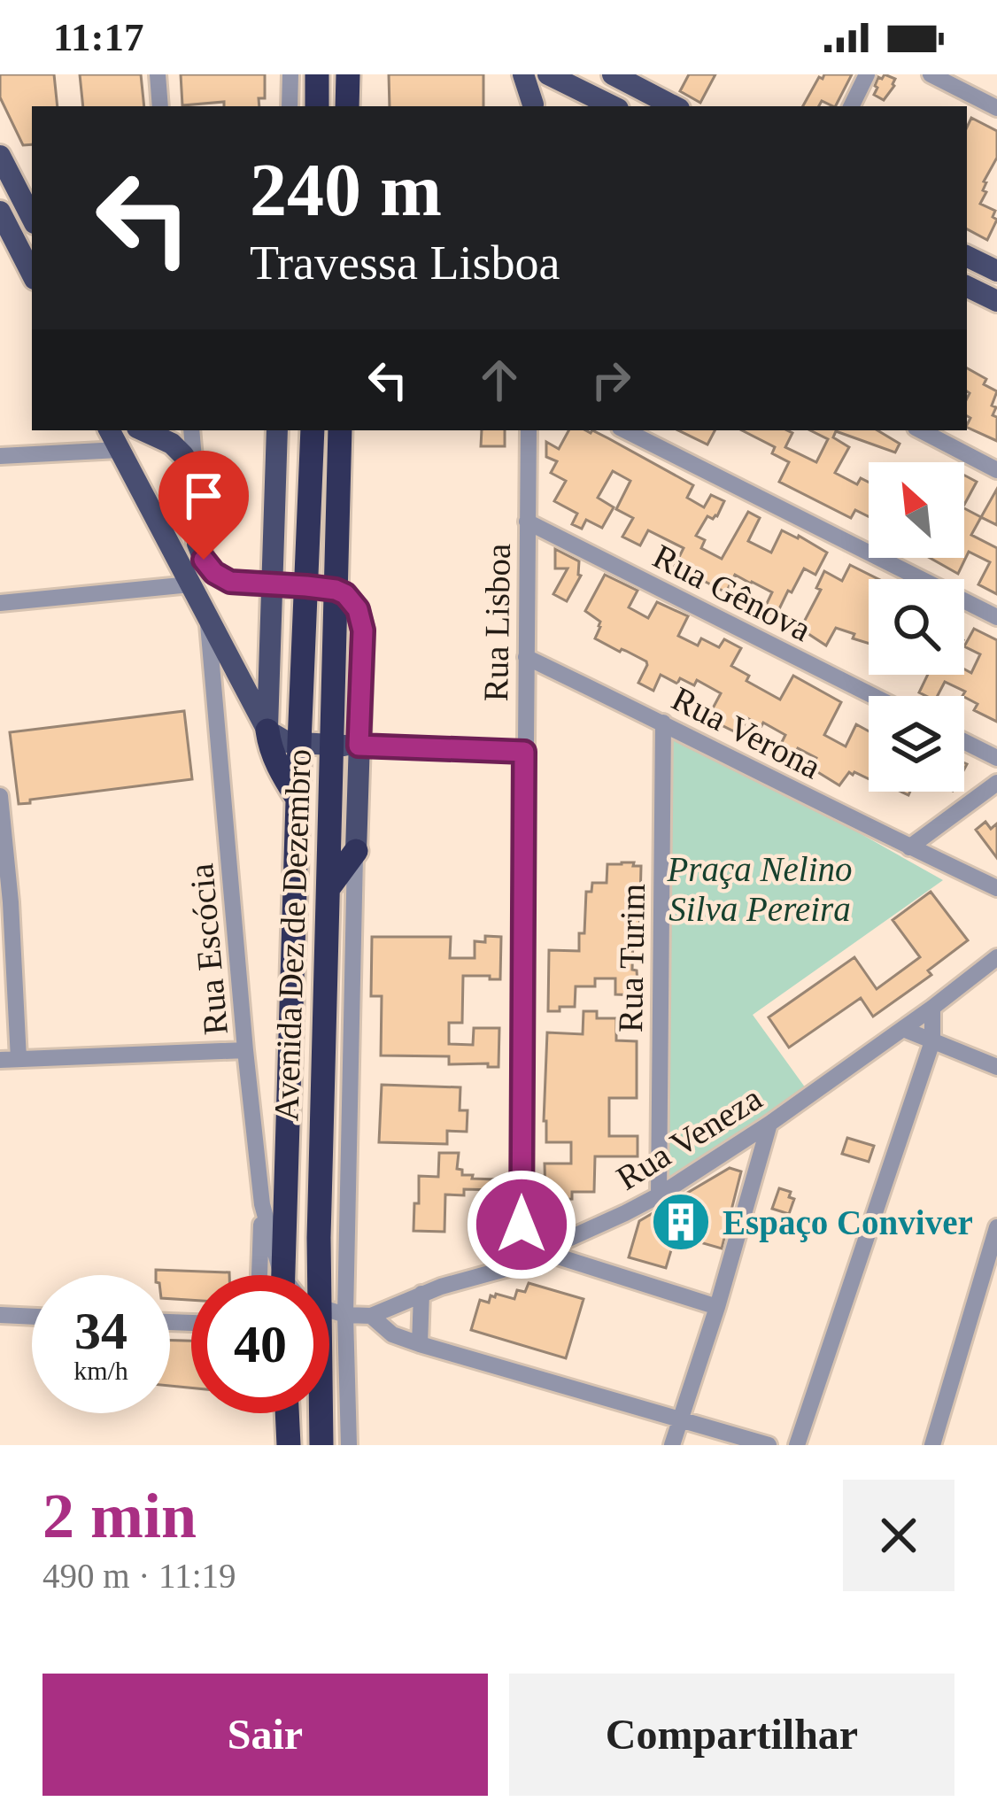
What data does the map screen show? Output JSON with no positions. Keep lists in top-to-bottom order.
{
  "streets": {
    "highway": ["Avenida Dez de Dezembro"],
    "street": [
      "Rua Gênova",
      "Rua Lisboa",
      "Rua Verona",
      "Rua Escócia",
      "Rua Turim",
      "Rua Veneza"
    ]
  },
  "crossings": [
    ["Rua Gênova", "Rua Lisboa"],
    ["Rua Lisboa", "Rua Verona"],
    ["Rua Lisboa", "Rua Veneza"],
    ["Rua Verona", "Rua Turim"],
    ["Rua Turim", "Rua Veneza"]
  ],
  "parks": ["Praça Nelino Silva Pereira"],
  "places": {
    "building": ["Espaço Conviver"]
  },
  "north": "top left",
  "page": {
    "status": "11:17",
    "turn": ["240 m", "Travessa Lisboa"],
    "speed": "34 km/h",
    "limit": "40",
    "heading": ["2 min", "490 m · 11:19"],
    "buttons": ["Sair", "Compartilhar"]
  }
}
